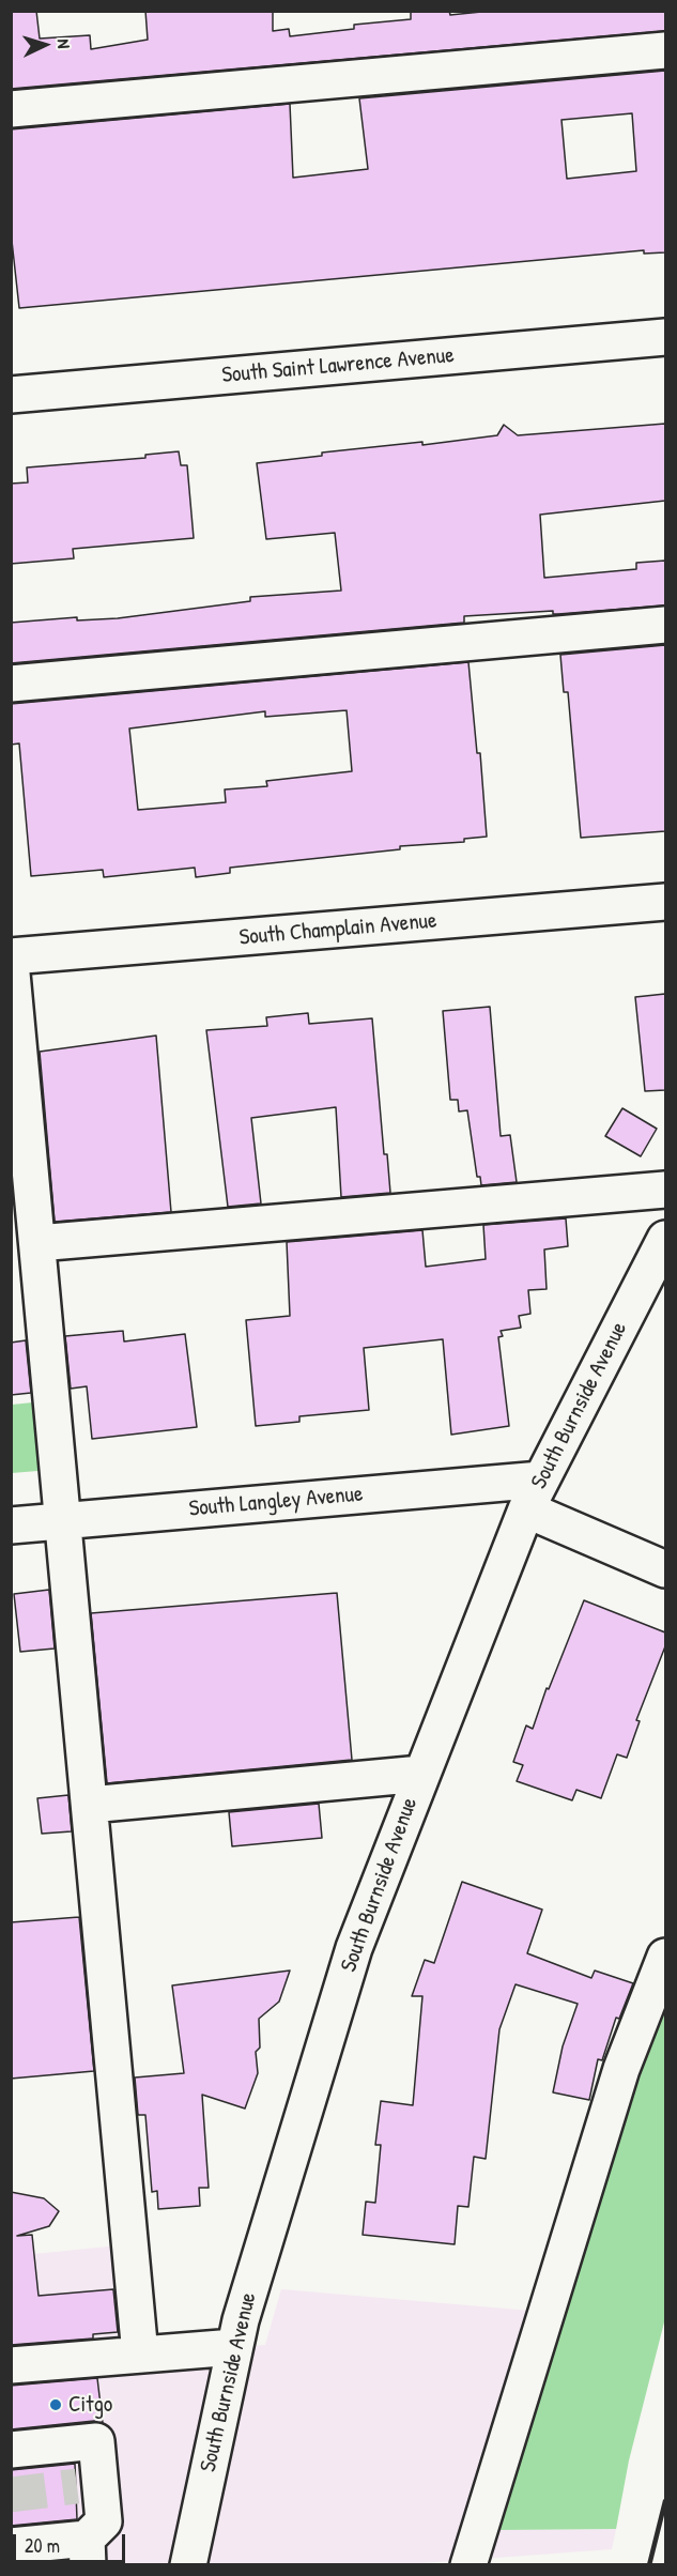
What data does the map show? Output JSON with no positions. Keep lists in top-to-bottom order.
{
  "streets": {
    "street": [
      "South Saint Lawrence Avenue",
      "South Champlain Avenue",
      "South Burnside Avenue",
      "South Langley Avenue"
    ]
  },
  "crossings": [
    ["South Burnside Avenue", "South Langley Avenue"]
  ],
  "places": ["Citgo"],
  "scale_bar": "20 m",
  "north": "right"
}
